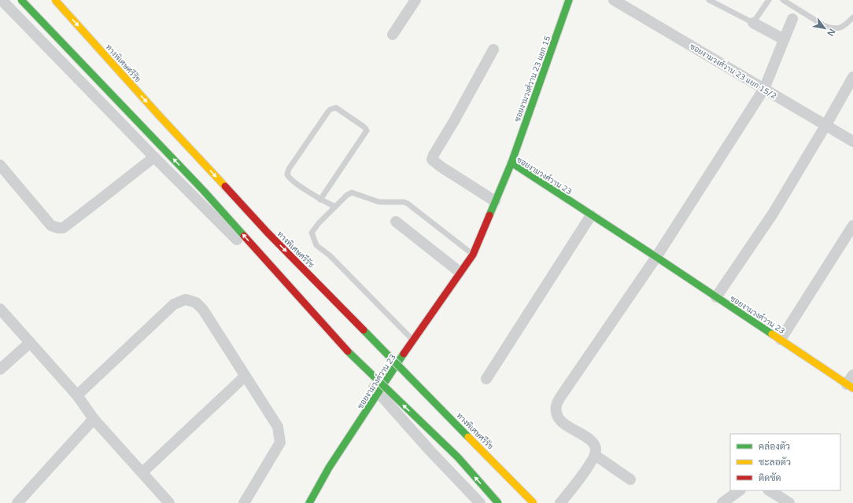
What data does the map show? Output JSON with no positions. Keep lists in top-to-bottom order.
{
  "streets": {
    "main road": ["ทางพิเศษศรีรัช", "ซอยงามวงศ์วาน 23 แยก 15", "ซอยงามวงศ์วาน 23"],
    "street": ["ซอยงามวงศ์วาน 23 แยก 15/2"]
  },
  "crossings": [
    ["ซอยงามวงศ์วาน 23 แยก 15", "ซอยงามวงศ์วาน 23"]
  ],
  "legend": ["คล่องตัว", "ชะลอตัว", "ติดขัด"],
  "north": "bottom right"
}
